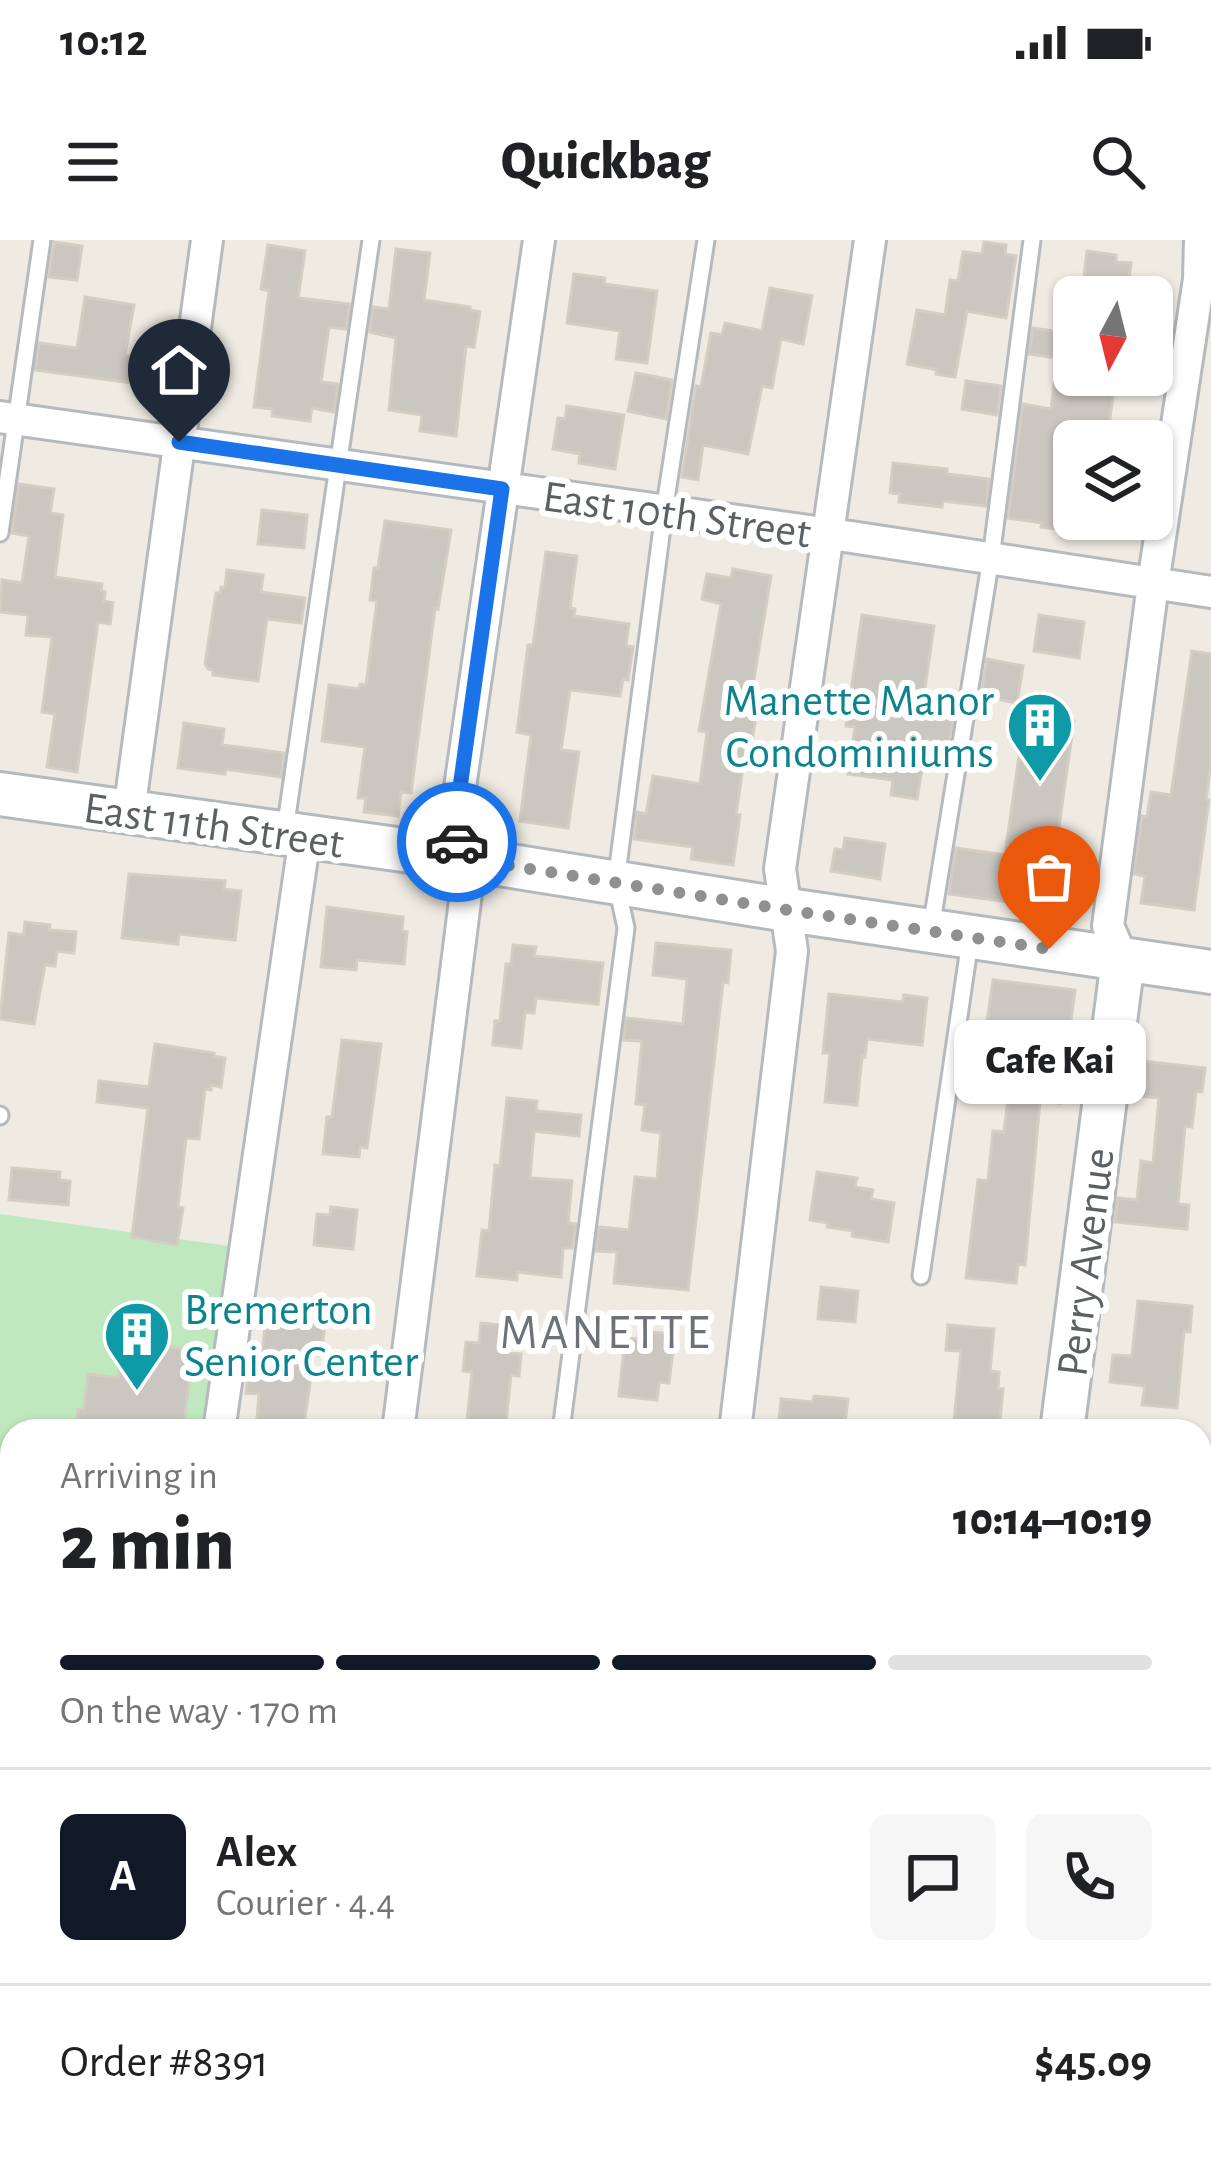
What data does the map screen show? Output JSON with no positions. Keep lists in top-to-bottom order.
{
  "streets": {
    "main road": ["East 11th Street", "Perry Avenue"],
    "street": ["East 10th Street"]
  },
  "crossings": [
    ["East 10th Street", "Perry Avenue"],
    ["East 11th Street", "Perry Avenue"]
  ],
  "districts": ["MANETTE"],
  "places": {
    "building": ["Manette Manor Condominiums", "Bremerton Senior Center"],
    "other": ["Cafe Kai"]
  },
  "north": "bottom",
  "page": {
    "status": "10:12",
    "header": "Quickbag",
    "bubble": "Cafe Kai",
    "heading": ["2 min", "Arriving in", "10:14–10:19"],
    "panel": [
      "Alex",
      "Courier · 4.4",
      "Order #8391",
      "$45.09"
    ],
    "bar": "On the way · 170 m",
    "round": "A"
  }
}
